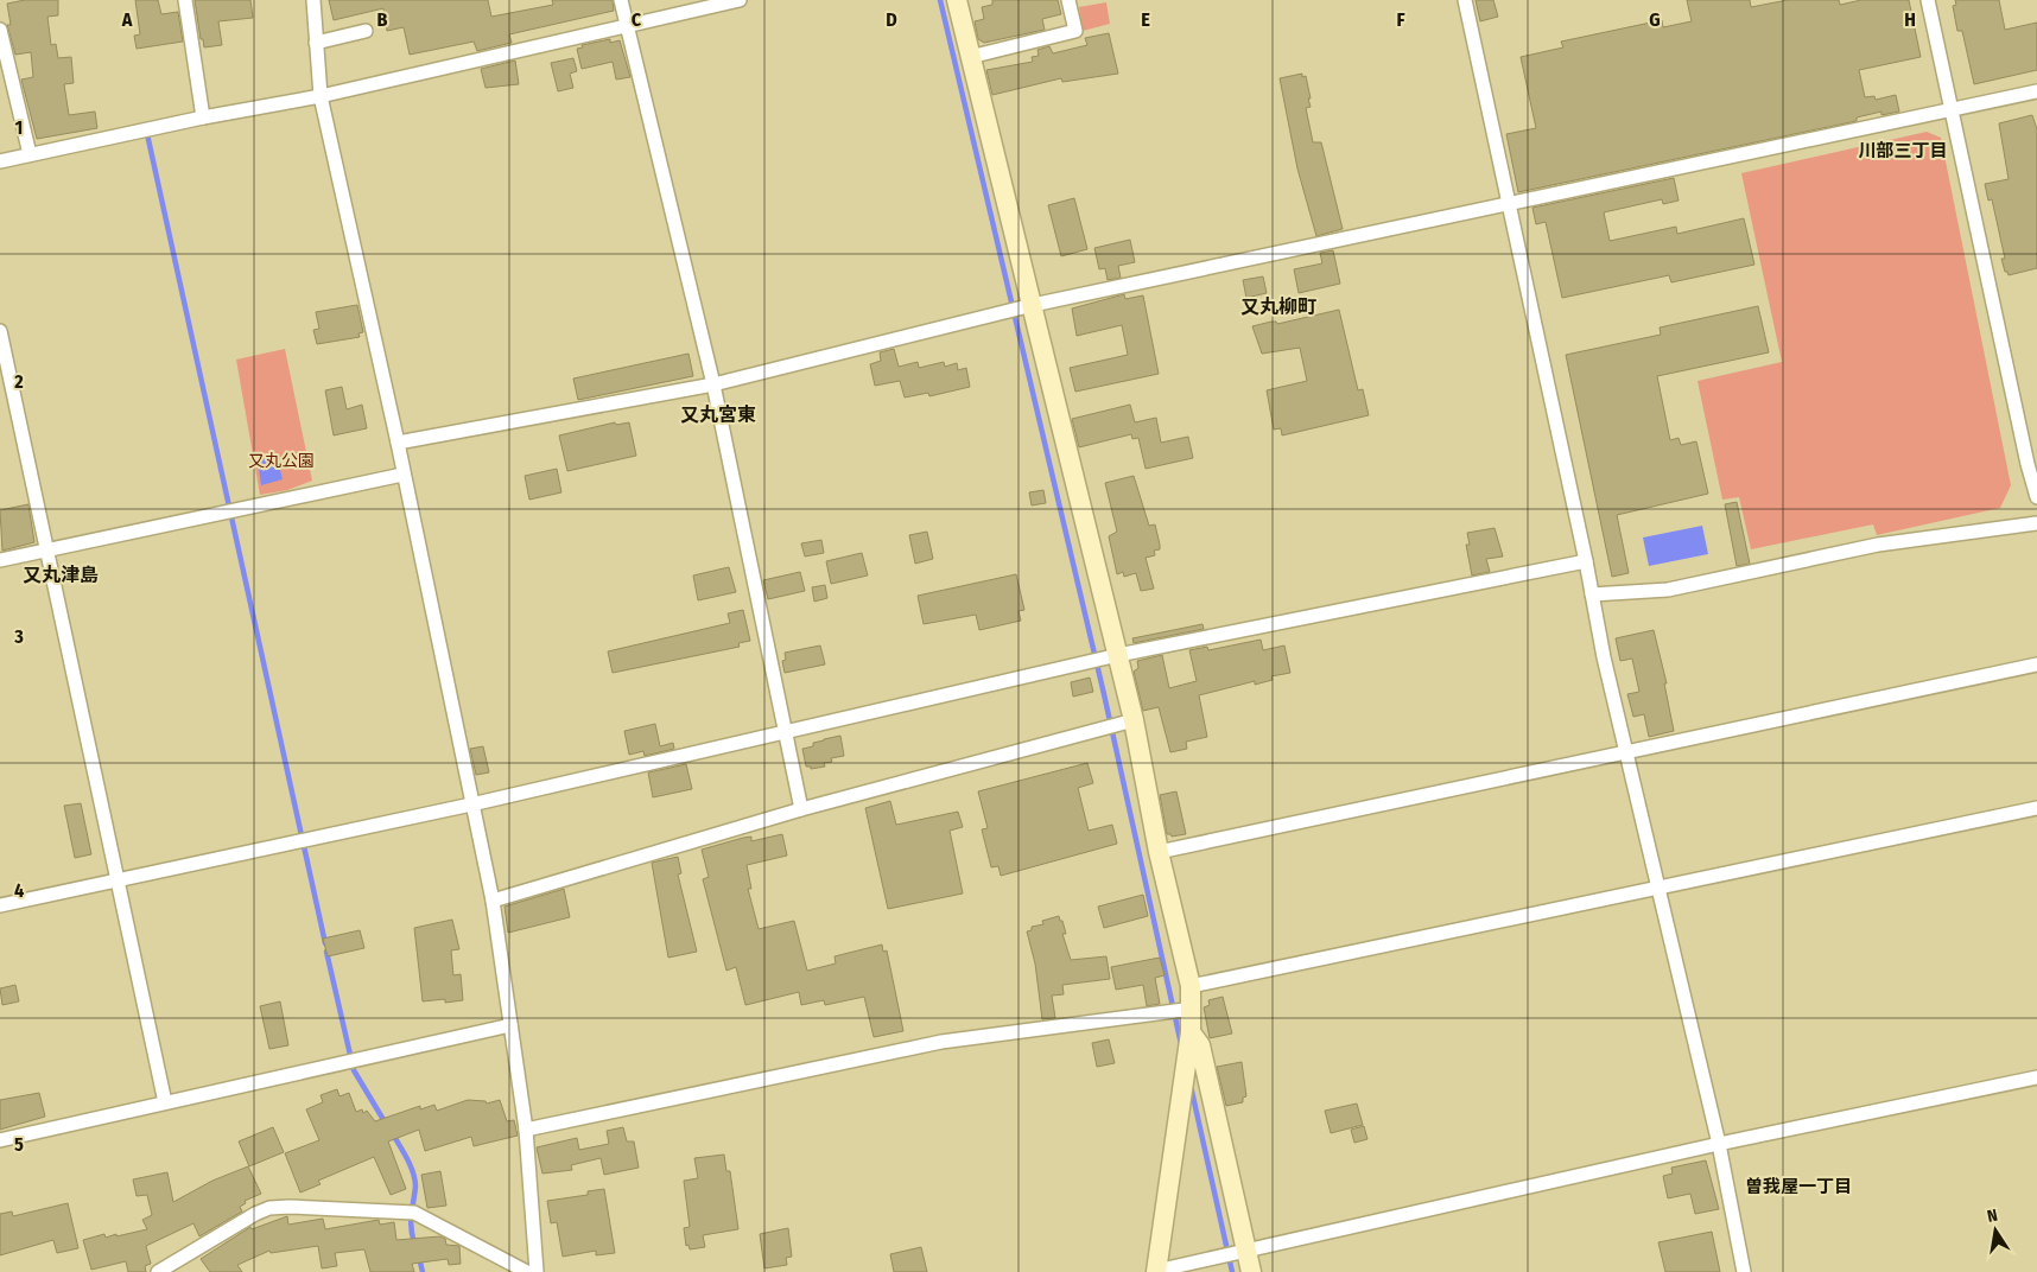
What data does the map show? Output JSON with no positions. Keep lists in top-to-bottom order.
{
  "districts": [
    "川部三丁目",
    "又丸柳町",
    "又丸宮東",
    "又丸津島",
    "曽我屋一丁目"
  ],
  "parks": ["又丸公園"],
  "north": "top",
  "grid": {
    "columns": [
      "A",
      "B",
      "C",
      "D",
      "E",
      "F",
      "G",
      "H"
    ],
    "rows": [
      "1",
      "2",
      "3",
      "4",
      "5"
    ]
  }
}
